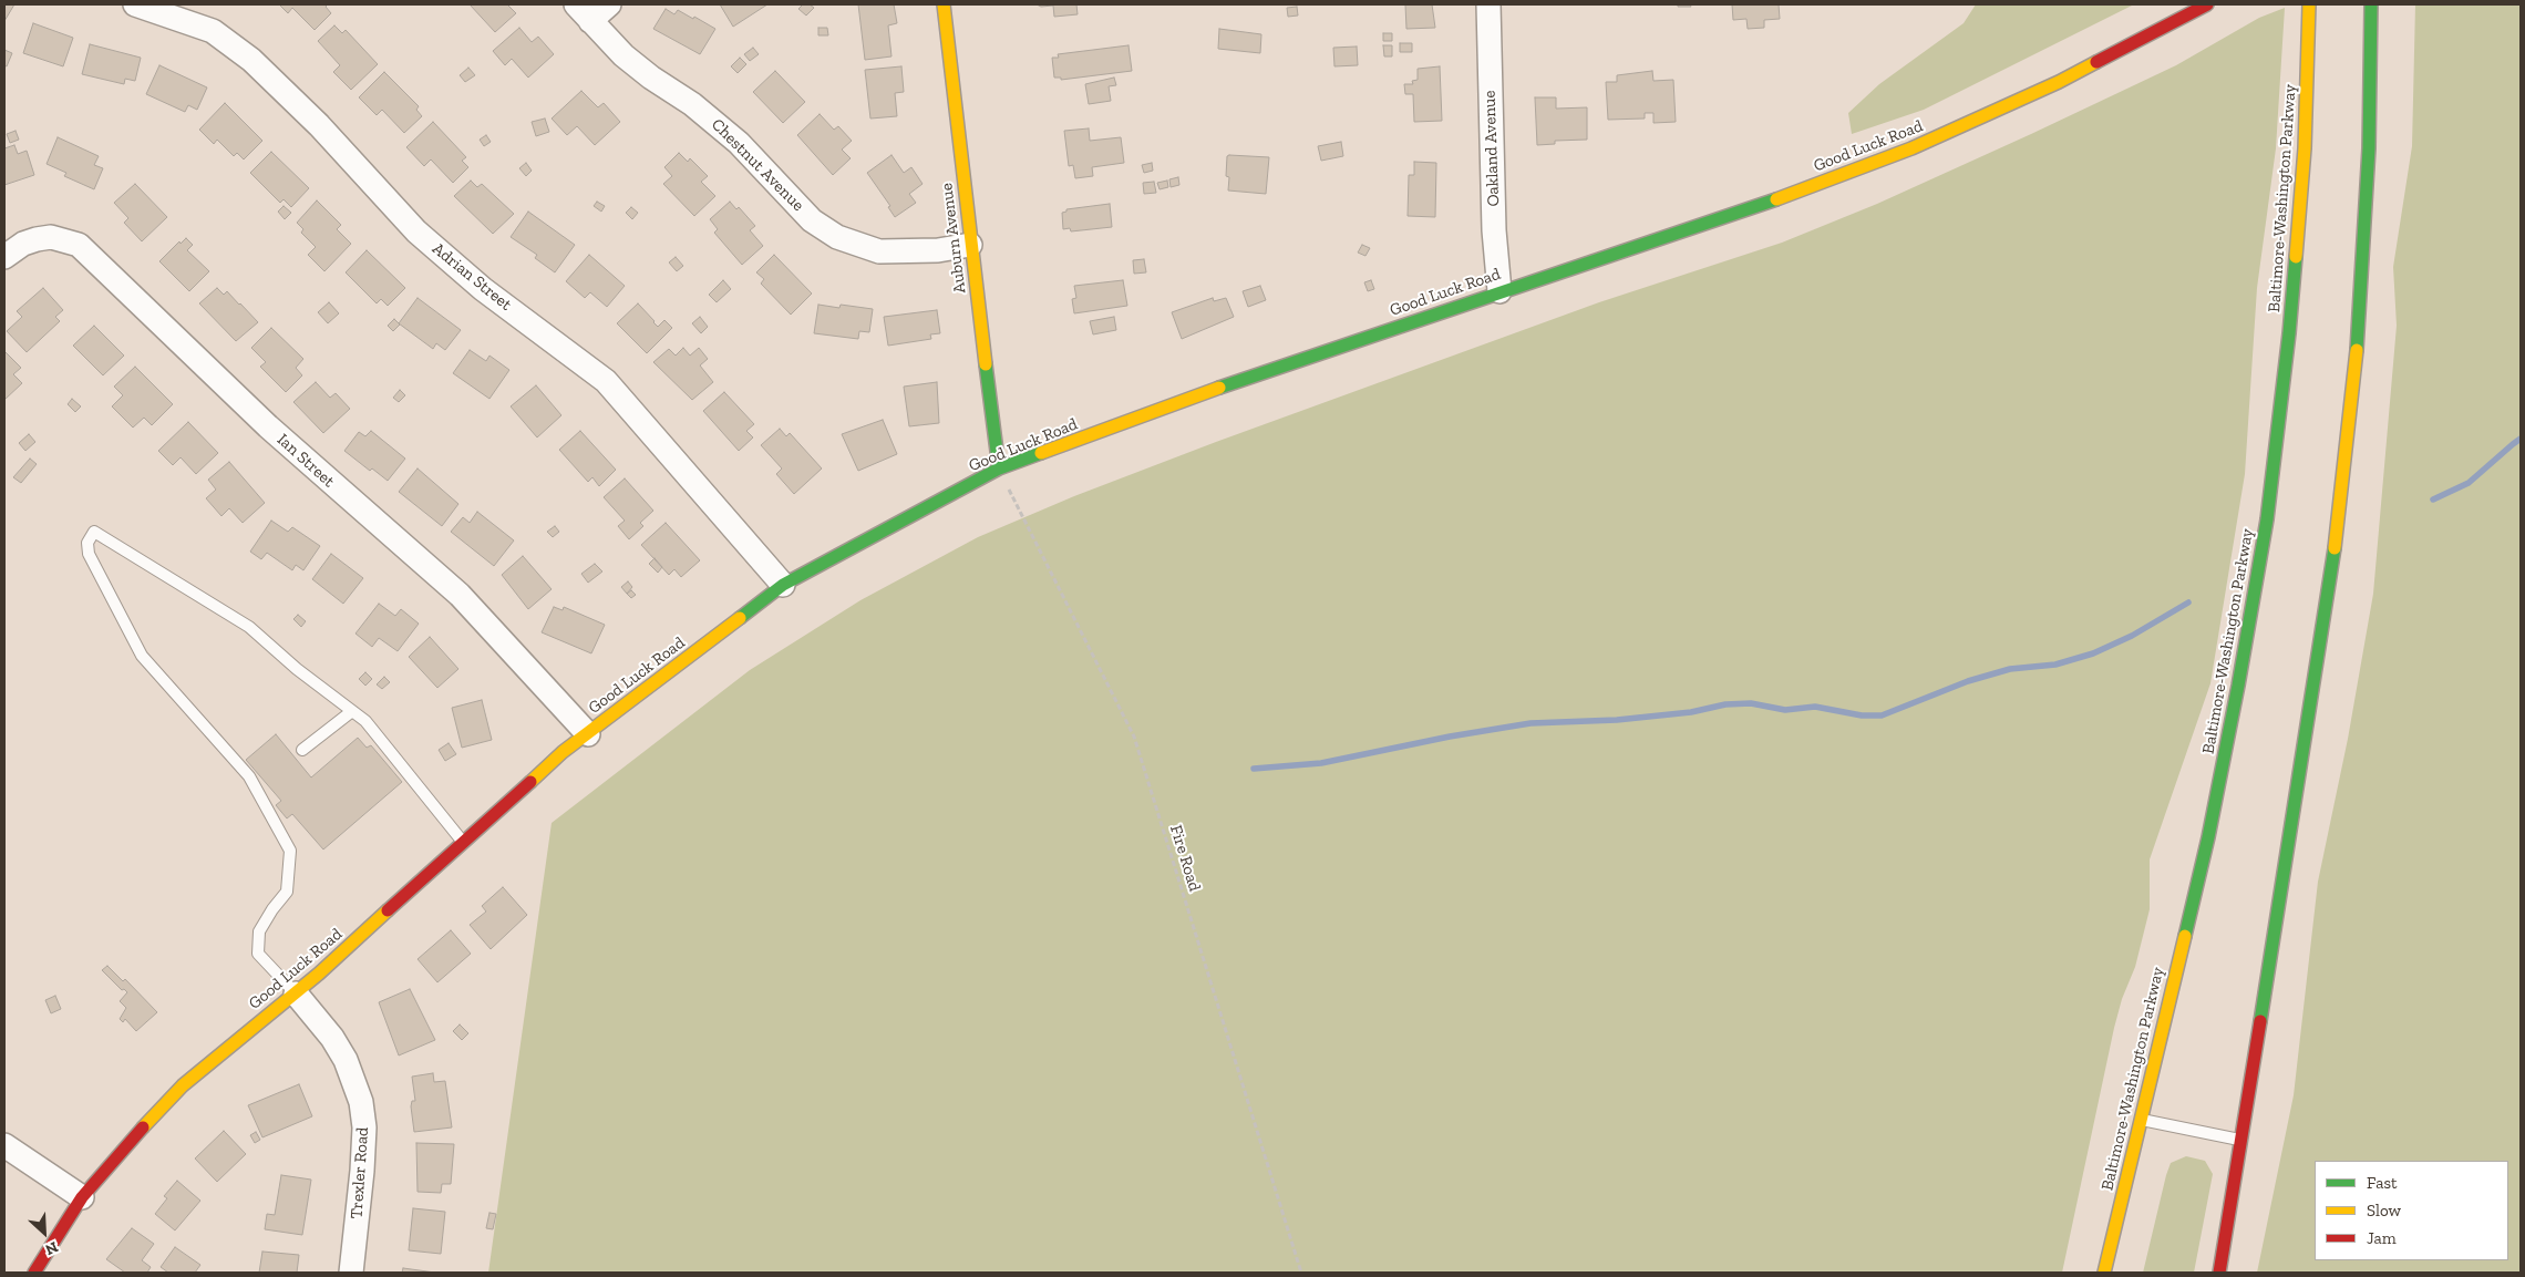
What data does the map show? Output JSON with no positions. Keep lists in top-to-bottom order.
{
  "streets": {
    "main road": ["Good Luck Road", "Baltimore-Washington Parkway", "Auburn Avenue"],
    "street": [
      "Oakland Avenue",
      "Chestnut Avenue",
      "Adrian Street",
      "Ian Street",
      "Trexler Road"
    ],
    "path": ["Fire Road"]
  },
  "crossings": [
    ["Good Luck Road", "Oakland Avenue"],
    ["Good Luck Road", "Auburn Avenue"],
    ["Good Luck Road", "Adrian Street"],
    ["Good Luck Road", "Ian Street"],
    ["Good Luck Road", "Fire Road"],
    ["Good Luck Road", "Trexler Road"],
    ["Chestnut Avenue", "Auburn Avenue"],
    ["Auburn Avenue", "Fire Road"]
  ],
  "legend": ["Fast", "Slow", "Jam"],
  "north": "bottom right"
}
